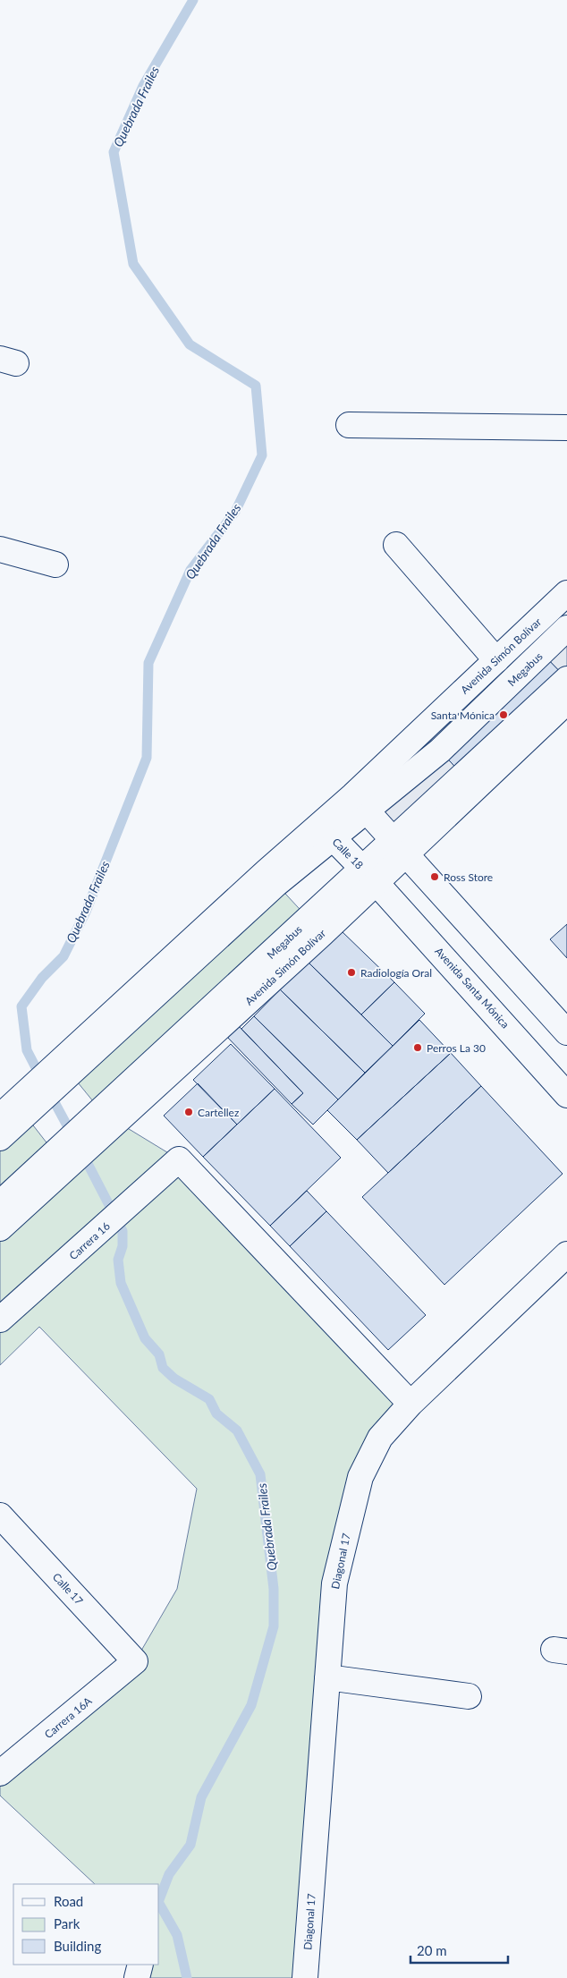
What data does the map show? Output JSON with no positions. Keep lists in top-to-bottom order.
{
  "streets": {
    "street": [
      "Avenida Simón Bolívar",
      "Megabus",
      "Calle 18",
      "Avenida Santa Mónica",
      "Carrera 16",
      "Diagonal 17",
      "Calle 17",
      "Carrera 16A"
    ]
  },
  "crossings": [
    ["Avenida Simón Bolívar", "Megabus"],
    ["Avenida Simón Bolívar", "Calle 18"],
    ["Avenida Simón Bolívar", "Avenida Santa Mónica"],
    ["Calle 18", "Avenida Santa Mónica"],
    ["Carrera 16", "Diagonal 17"],
    ["Calle 17", "Carrera 16A"]
  ],
  "water": ["Quebrada Frailes"],
  "places": [
    "Santa Mónica",
    "Ross Store",
    "Radiología Oral",
    "Perros La 30",
    "Cartellez"
  ],
  "legend": ["Road", "Park", "Building"],
  "scale_bar": "20 m"
}
